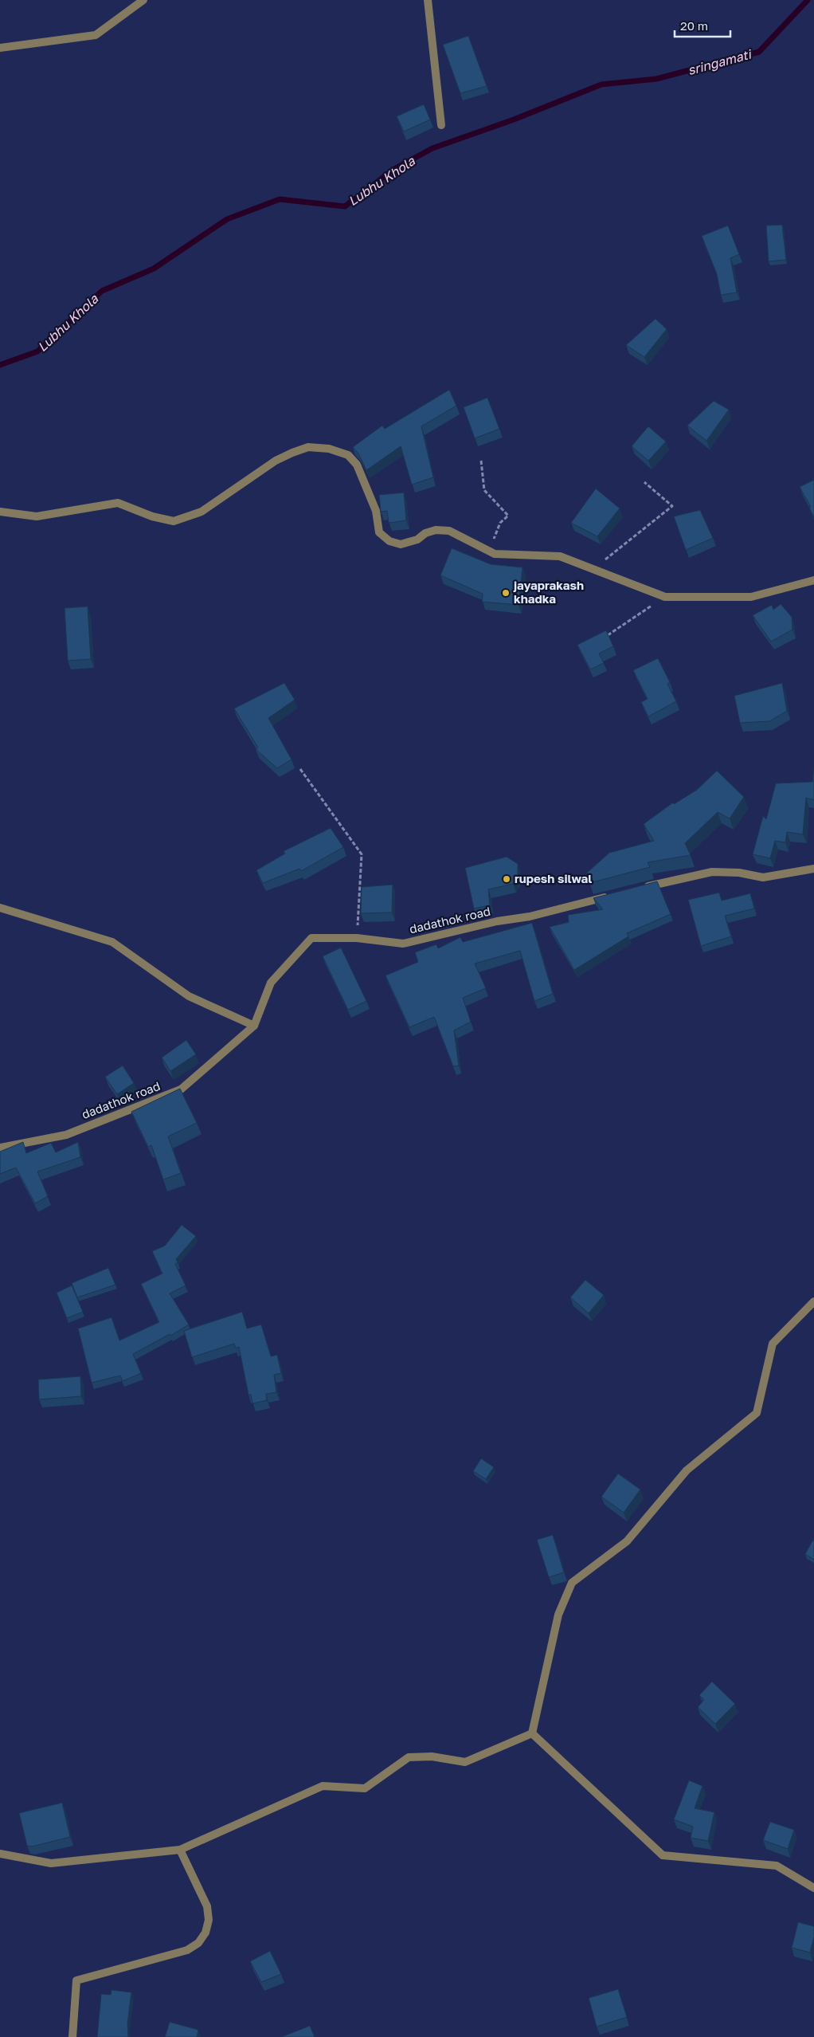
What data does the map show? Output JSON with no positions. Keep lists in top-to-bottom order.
{
  "streets": {
    "street": ["dadathok road"]
  },
  "water": ["sringamati", "Lubhu Khola"],
  "places": ["jayaprakash khadka", "rupesh silwal"],
  "scale_bar": "20 m"
}
